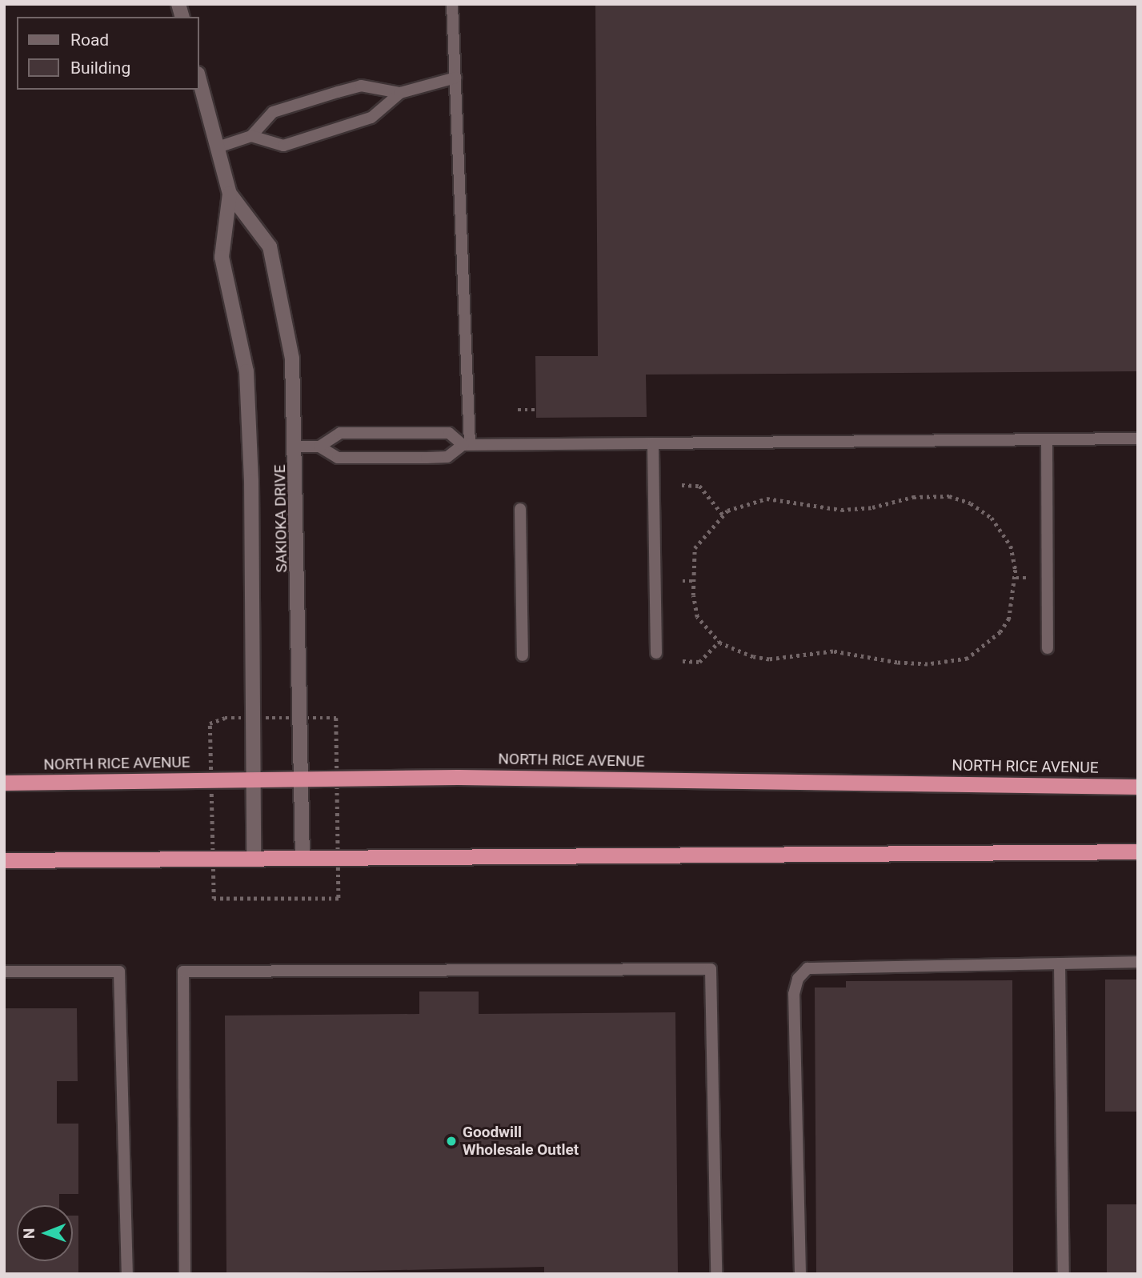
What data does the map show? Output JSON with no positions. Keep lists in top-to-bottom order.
{
  "streets": {
    "highway": ["NORTH RICE AVENUE"],
    "street": ["SAKIOKA DRIVE"]
  },
  "crossings": [
    ["SAKIOKA DRIVE", "NORTH RICE AVENUE"]
  ],
  "places": ["Goodwill Wholesale Outlet"],
  "legend": ["Road", "Building"],
  "north": "left"
}
